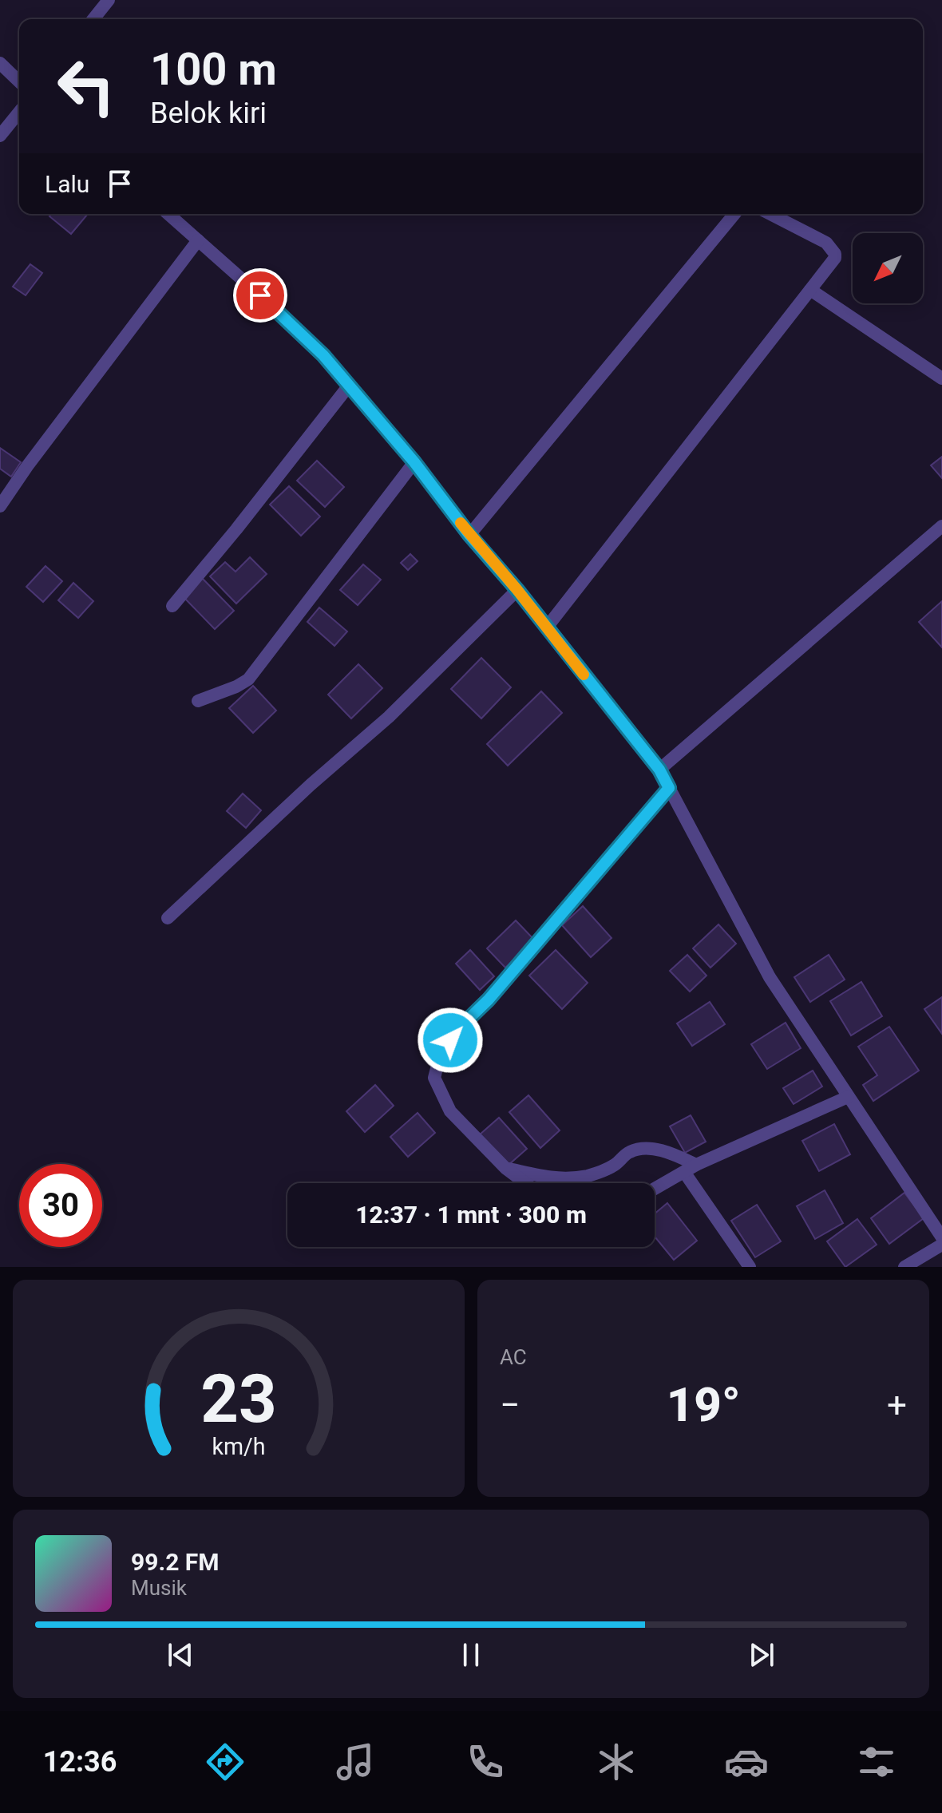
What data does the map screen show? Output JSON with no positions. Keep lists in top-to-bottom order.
{
  "north": "bottom left",
  "page": {
    "turn": ["100 m", "Belok kiri"],
    "then": "Lalu",
    "limit": "30",
    "trip": "12:37 · 1 mnt · 300 m",
    "tile": "AC",
    "heat": ["−", "19°", "+"],
    "song": ["99.2 FM", "Musik"],
    "tabs": "12:36",
    "gauge": ["23", "km/h"]
  }
}
